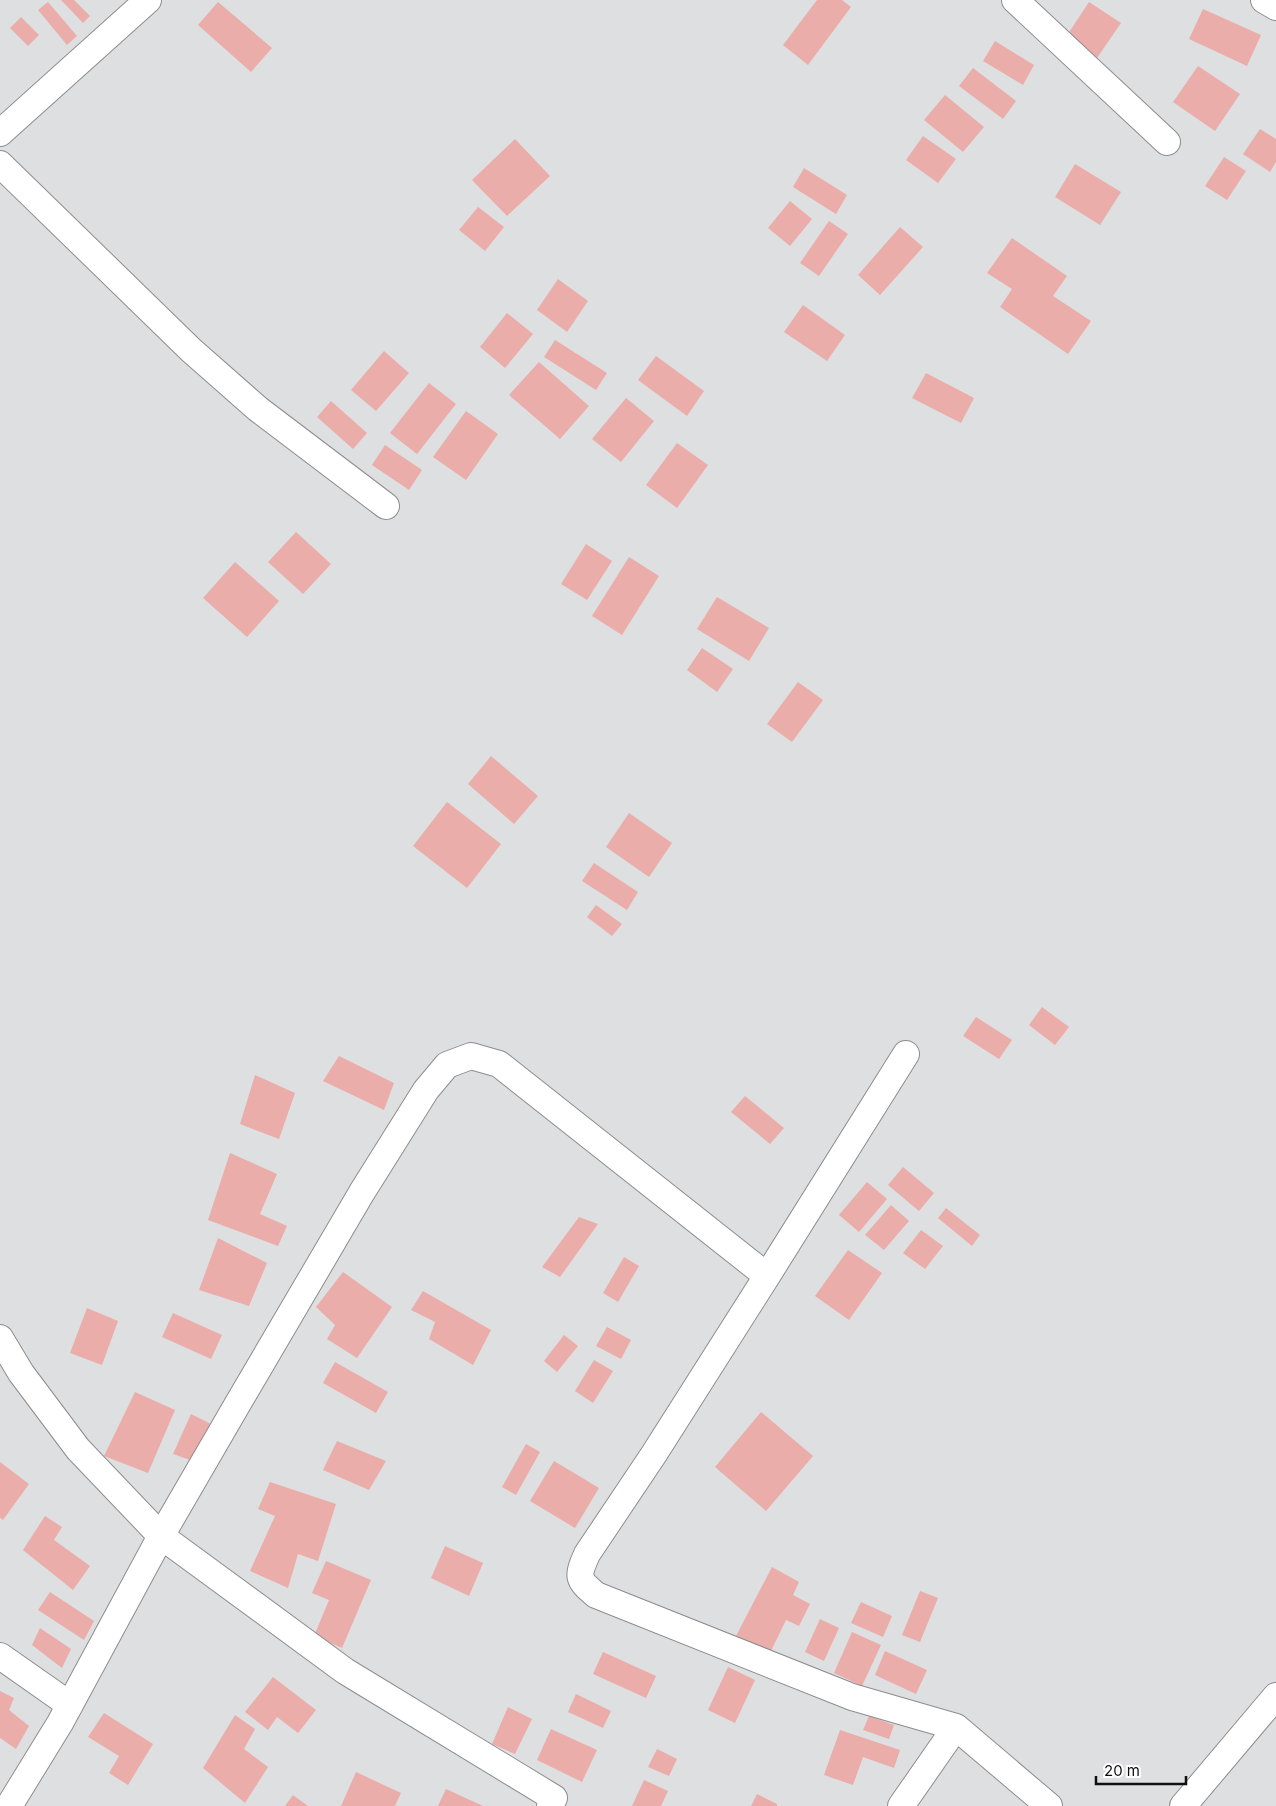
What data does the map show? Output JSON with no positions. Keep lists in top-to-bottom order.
{
  "scale_bar": "20 m"
}
